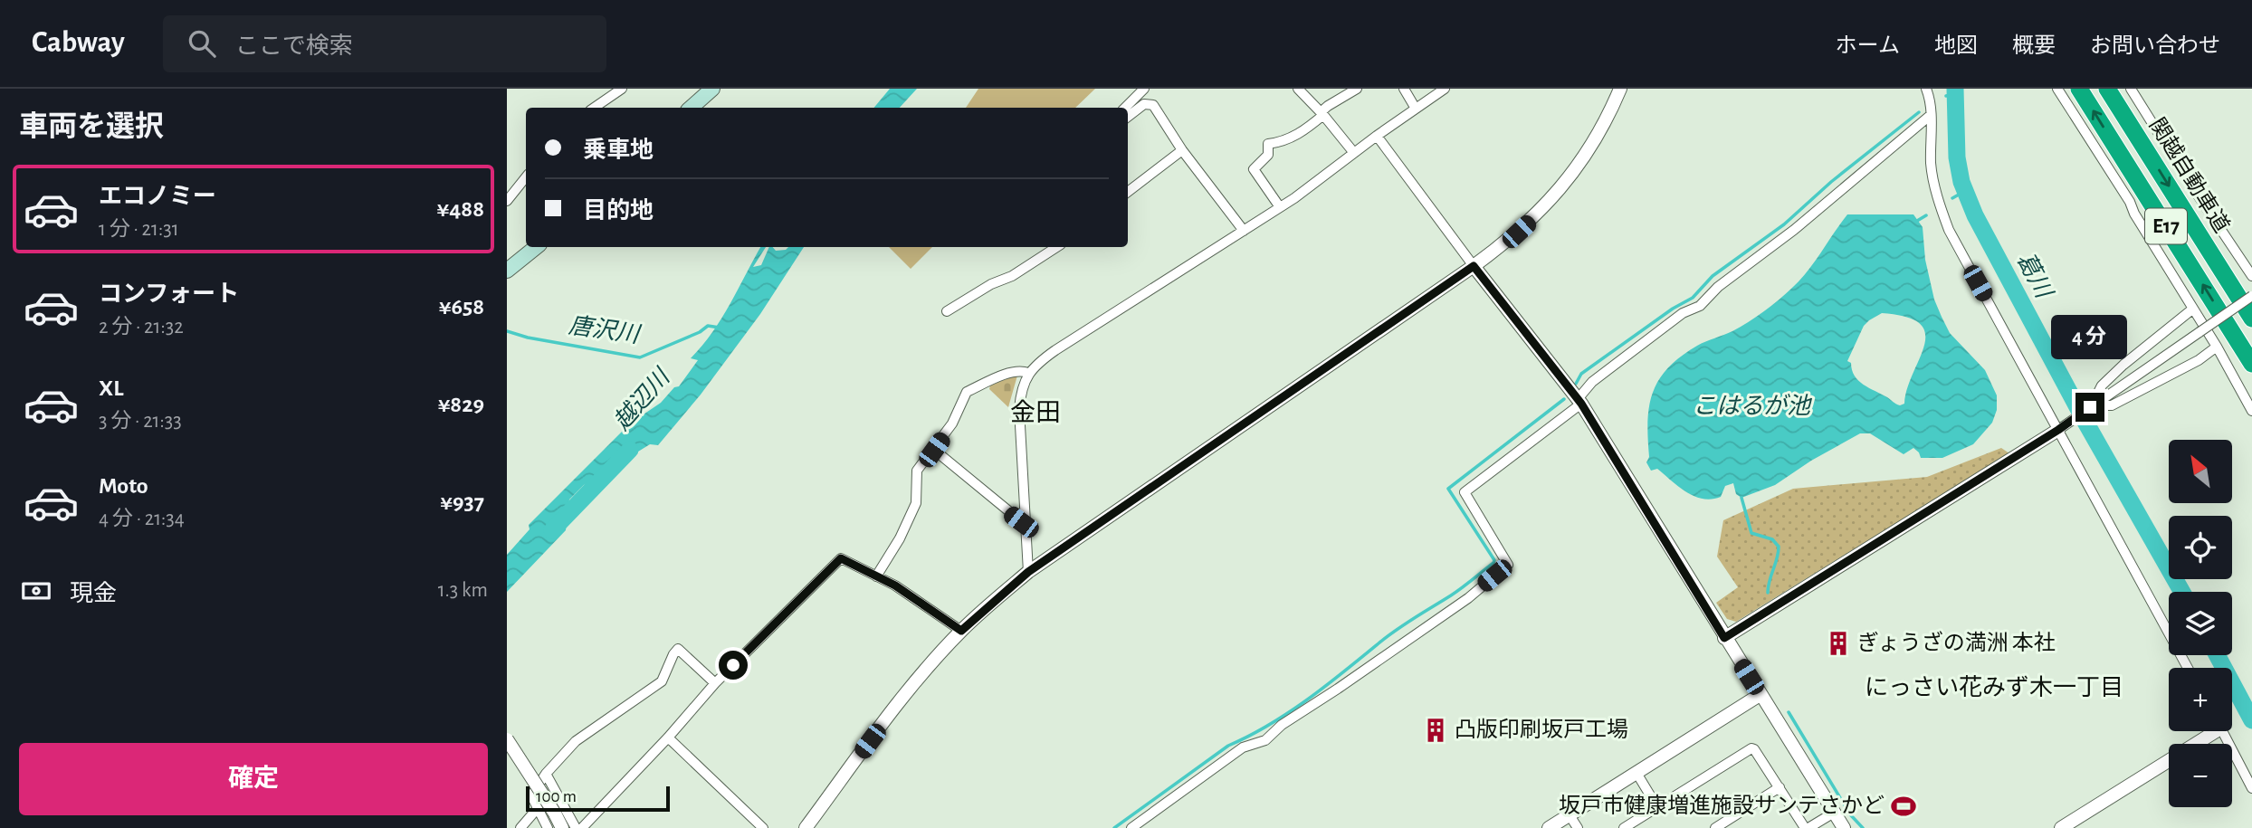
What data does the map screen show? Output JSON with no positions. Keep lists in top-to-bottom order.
{
  "streets": {
    "highway": ["関越自動車道", "E17"]
  },
  "districts": ["金田", "にっさい花みず木一丁目"],
  "water": [
    "葛川",
    "唐沢川",
    "越辺川",
    "こはるが池"
  ],
  "places": {
    "building": ["ぎょうざの満洲 本社", "凸版印刷坂戸工場"],
    "sports": ["坂戸市健康増進施設サンテさかど"]
  },
  "scale_bar": "100 m",
  "north": "top left",
  "page": {
    "header": "Cabway",
    "search": "ここで検索",
    "nav": [
      "ホーム",
      "地図",
      "概要",
      "お問い合わせ"
    ],
    "heading": "車両を選択",
    "banner": ["乗車地", "目的地"],
    "list": [
      {
        "name": "エコノミー",
        "note": "1 分 · 21:31",
        "value": "¥488"
      },
      {
        "name": "コンフォート",
        "note": "2 分 · 21:32",
        "value": "¥658"
      },
      {
        "name": "XL",
        "note": "3 分 · 21:33",
        "value": "¥829"
      },
      {
        "name": "Moto",
        "note": "4 分 · 21:34",
        "value": "¥937"
      }
    ],
    "bubble": "4 分",
    "map_buttons": ["+", "−"],
    "pay": ["現金", "1.3 km"],
    "buttons": "確定",
    "scale": "100 m"
  }
}
